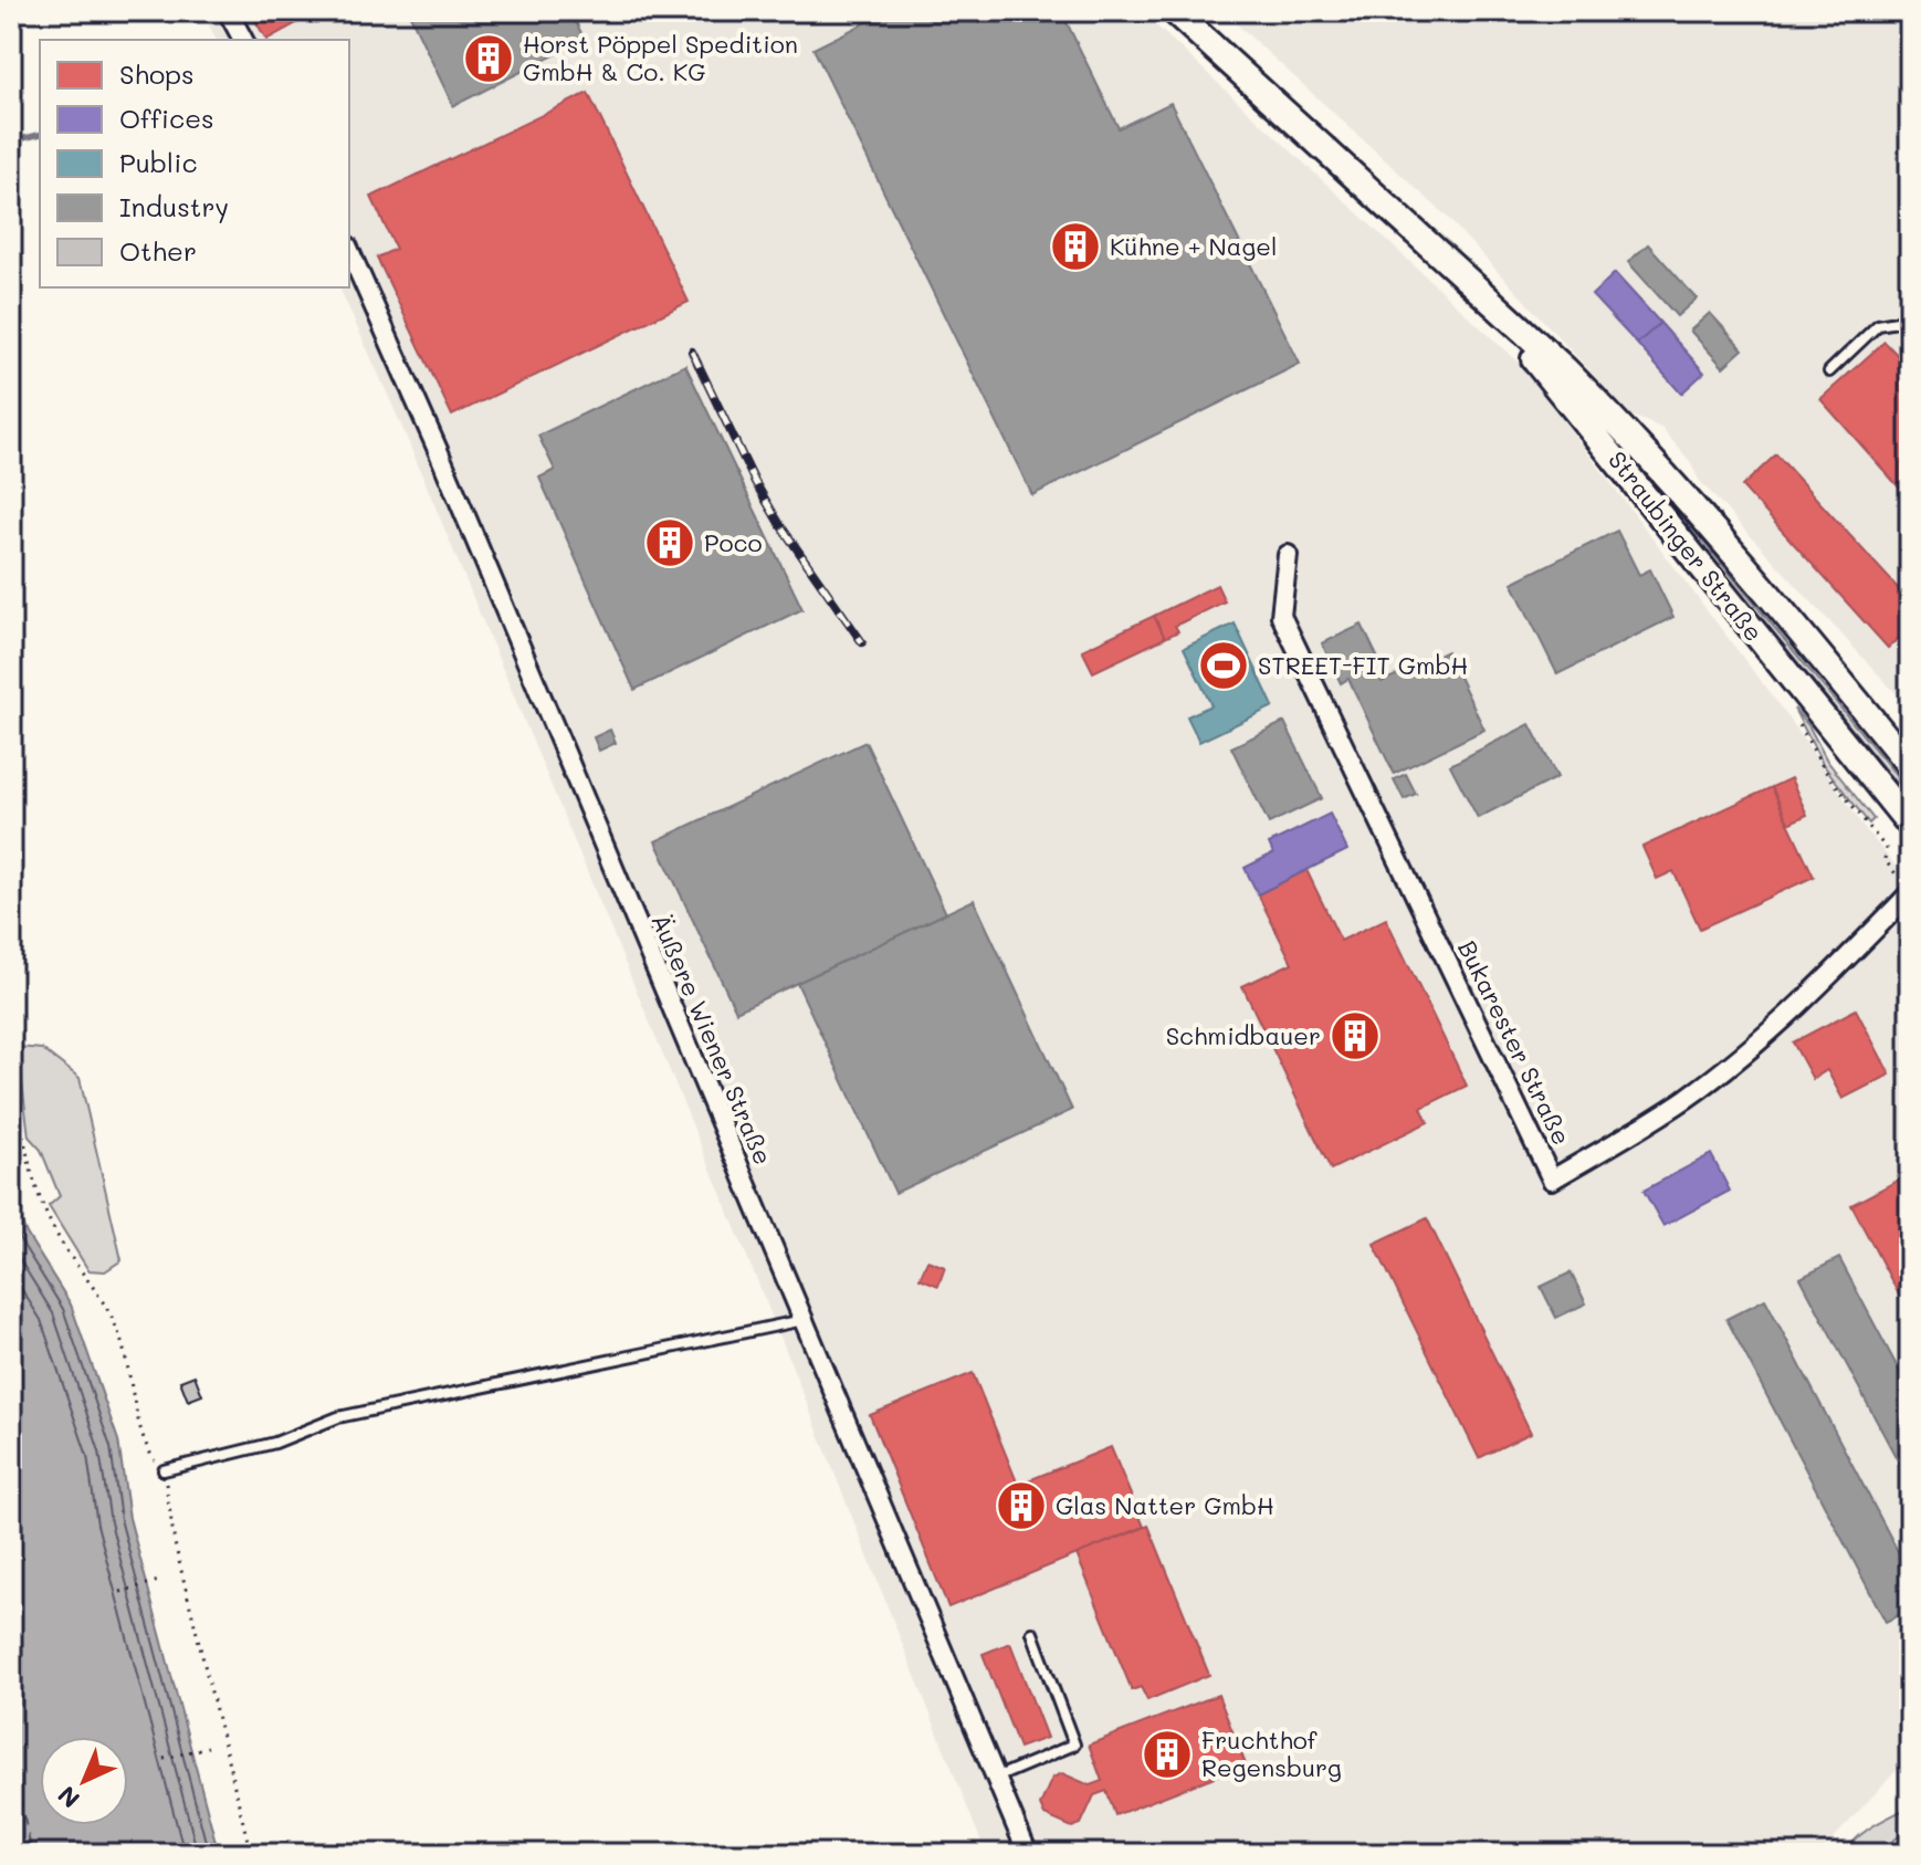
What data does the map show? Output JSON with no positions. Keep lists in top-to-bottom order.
{
  "streets": {
    "main road": ["Straubinger Straße"],
    "street": ["Äußere Wiener Straße", "Bukarester Straße"]
  },
  "places": {
    "building": [
      "Horst Pöppel Spedition GmbH & Co. KG",
      "Kühne + Nagel",
      "Poco",
      "Schmidbauer",
      "Glas Natter GmbH",
      "Fruchthof Regensburg"
    ],
    "sports": ["STREET-FIT GmbH"]
  },
  "legend": [
    "Shops",
    "Offices",
    "Public",
    "Industry",
    "Other"
  ],
  "north": "bottom left"
}
